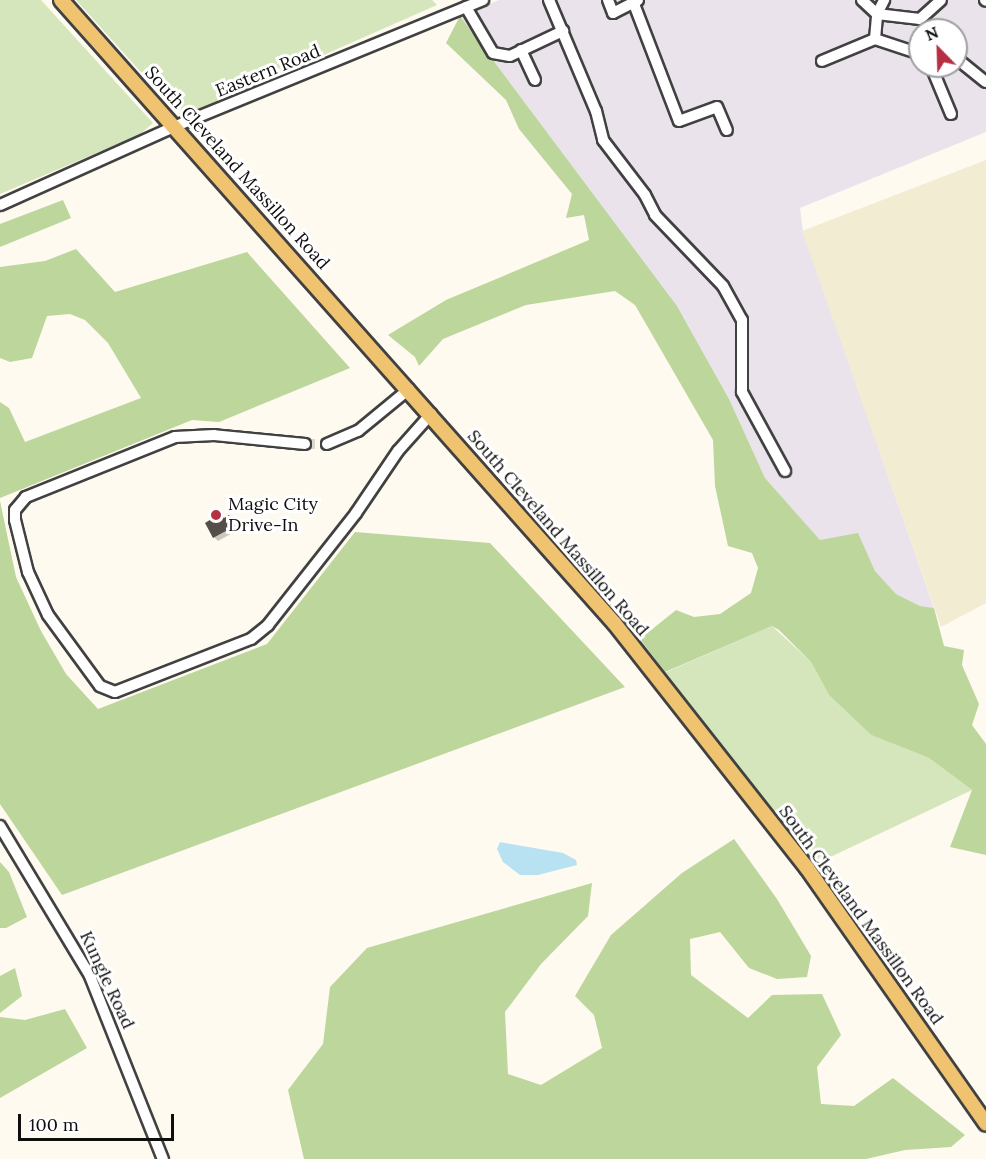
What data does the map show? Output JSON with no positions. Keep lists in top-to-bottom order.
{
  "streets": {
    "main road": ["South Cleveland Massillon Road"],
    "street": ["Eastern Road", "Kungle Road"]
  },
  "crossings": [
    ["Eastern Road", "South Cleveland Massillon Road"]
  ],
  "places": ["Magic City Drive-In"],
  "scale_bar": "100 m",
  "north": "top left"
}
